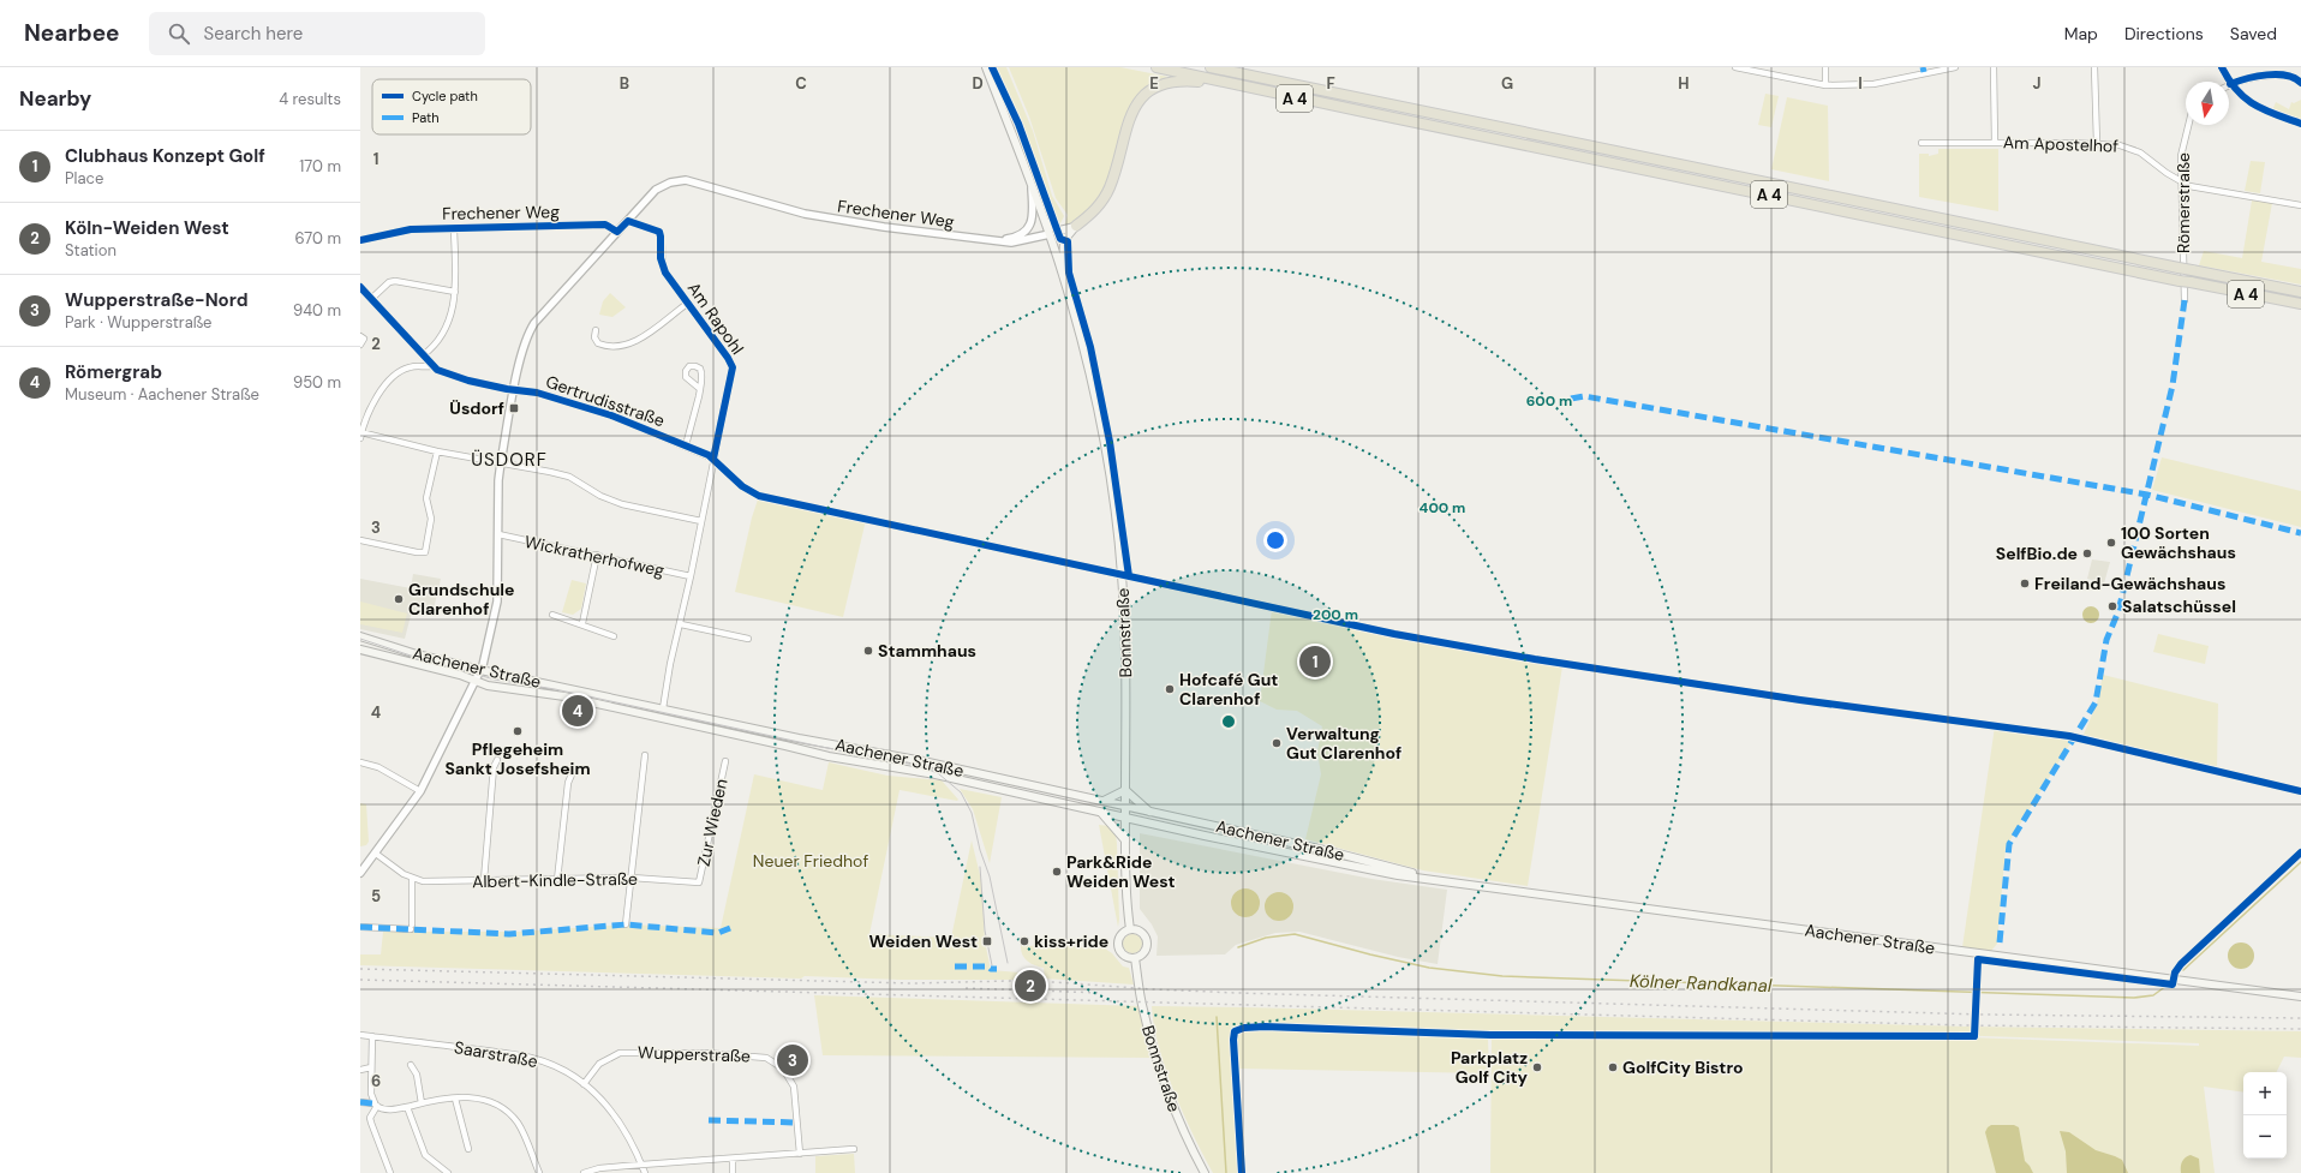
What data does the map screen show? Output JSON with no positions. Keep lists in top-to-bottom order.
{
  "streets": {
    "highway": ["A 4"],
    "main road": ["Bonnstraße", "Aachener Straße"],
    "street": [
      "Am Apostelhof",
      "Römerstraße",
      "Frechener Weg",
      "Am Rapohl",
      "Gertrudisstraße",
      "Wickratherhofweg",
      "Zur Wieden",
      "Albert-Kindle-Straße",
      "Saarstraße",
      "Wupperstraße"
    ]
  },
  "crossings": [
    ["Am Apostelhof", "Römerstraße"],
    ["Frechener Weg", "Am Rapohl"],
    ["Frechener Weg", "Gertrudisstraße"],
    ["Frechener Weg", "Wickratherhofweg"],
    ["Frechener Weg", "Bonnstraße"],
    ["Frechener Weg", "Aachener Straße"],
    ["Frechener Weg", "Albert-Kindle-Straße"],
    ["Am Rapohl", "Gertrudisstraße"],
    ["Am Rapohl", "Wickratherhofweg"],
    ["Am Rapohl", "Aachener Straße"],
    ["Bonnstraße", "Aachener Straße"],
    ["Zur Wieden", "Albert-Kindle-Straße"],
    ["Saarstraße", "Wupperstraße"]
  ],
  "districts": ["ÜSDORF"],
  "water": ["Kölner Randkanal"],
  "parks": ["Neuer Friedhof"],
  "places": {
    "transit": ["Üsdorf", "Weiden West"],
    "other": [
      "100 Sorten Gewächshaus",
      "SelfBio.de",
      "Freiland-Gewächshaus",
      "Grundschule Clarenhof",
      "Salatschüssel",
      "Stammhaus",
      "Hofcafé Gut Clarenhof",
      "Pflegeheim Sankt Josefsheim",
      "Verwaltung Gut Clarenhof",
      "Park&Ride Weiden West",
      "kiss+ride",
      "Parkplatz Golf City",
      "GolfCity Bistro"
    ]
  },
  "legend": ["Cycle path", "Path"],
  "north": "bottom",
  "page": {
    "header": "Nearbee",
    "search": "Search here",
    "nav": ["Map", "Directions", "Saved"],
    "heading": ["Nearby", "4 results"],
    "list": [
      {
        "mark": "1",
        "name": "Clubhaus Konzept Golf",
        "note": "Place",
        "value": "170 m"
      },
      {
        "mark": "2",
        "name": "Köln-Weiden West",
        "note": "Station",
        "value": "670 m"
      },
      {
        "mark": "3",
        "name": "Wupperstraße-Nord",
        "note": "Park · Wupperstraße",
        "value": "940 m"
      },
      {
        "mark": "4",
        "name": "Römergrab",
        "note": "Museum · Aachener Straße",
        "value": "950 m"
      }
    ],
    "pins": [
      "1",
      "4",
      "2",
      "3"
    ],
    "map_buttons": ["+", "−"]
  },
  "grid": {
    "columns": [
      "B",
      "C",
      "D",
      "E",
      "F",
      "G",
      "H",
      "I",
      "J"
    ],
    "rows": [
      "1",
      "2",
      "3",
      "4",
      "5",
      "6"
    ]
  },
  "rings": ["600 m", "400 m", "200 m"]
}
